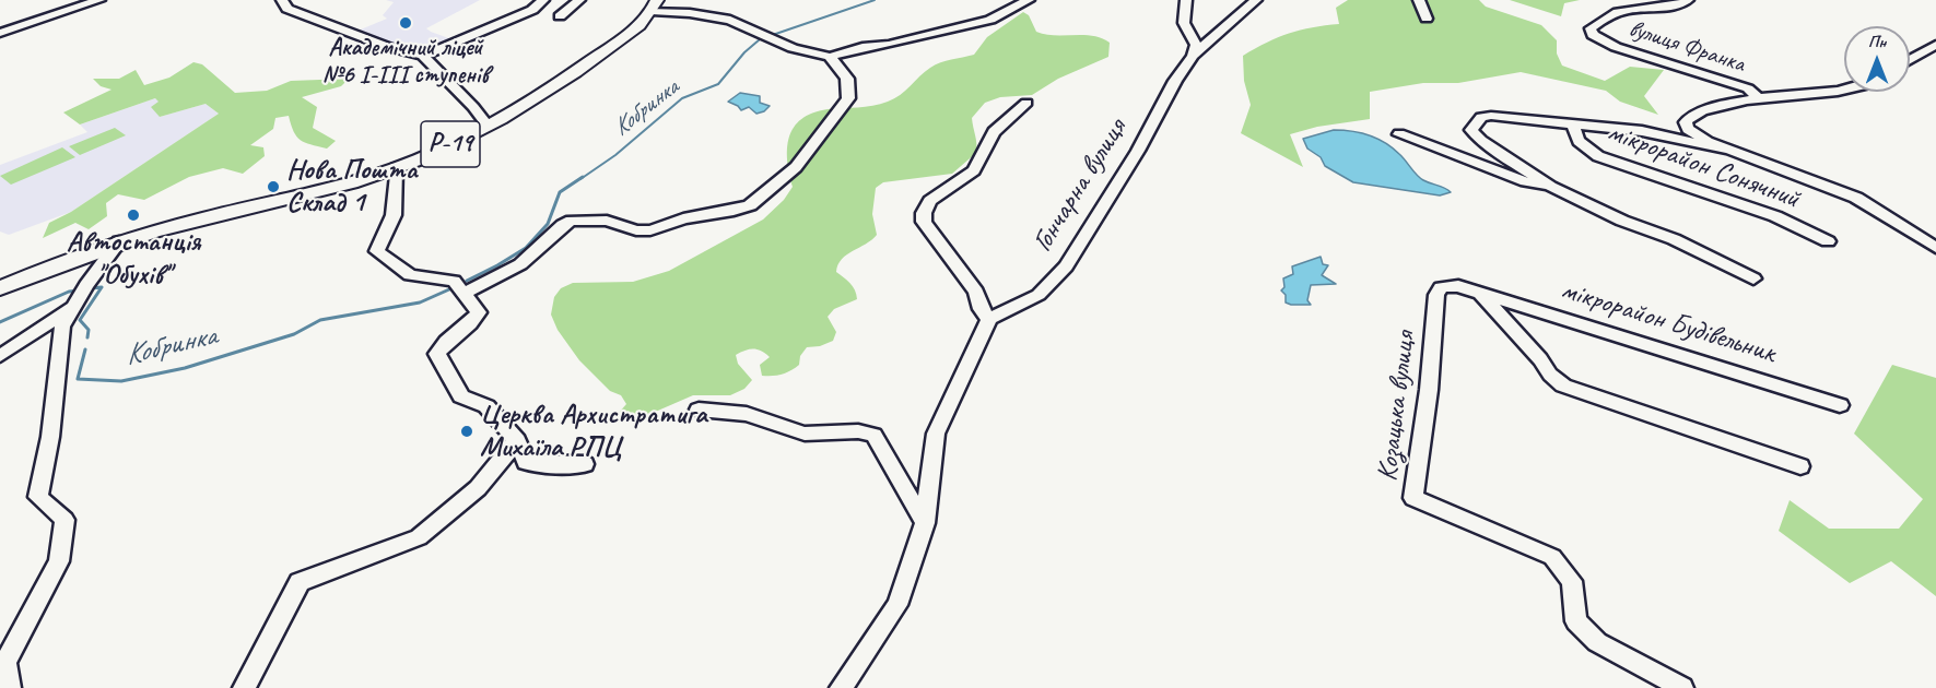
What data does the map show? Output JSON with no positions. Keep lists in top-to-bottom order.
{
  "streets": {
    "main road": ["Р-19"],
    "street": [
      "вулиця Франка",
      "мікрорайон Сонячний",
      "Гончарна вулиця",
      "мікрорайон Будівельник",
      "Козацька вулиця"
    ]
  },
  "crossings": [
    ["мікрорайон Будівельник", "Козацька вулиця"]
  ],
  "water": ["Кобринка"],
  "places": [
    "Академічний ліцей №6 І-ІІІ ступенів",
    "Нова Пошта Склад 1",
    "Автостанція \"Обухів\"",
    "Церква Архистратига Михаїла РПЦ"
  ],
  "north": "top"
}
